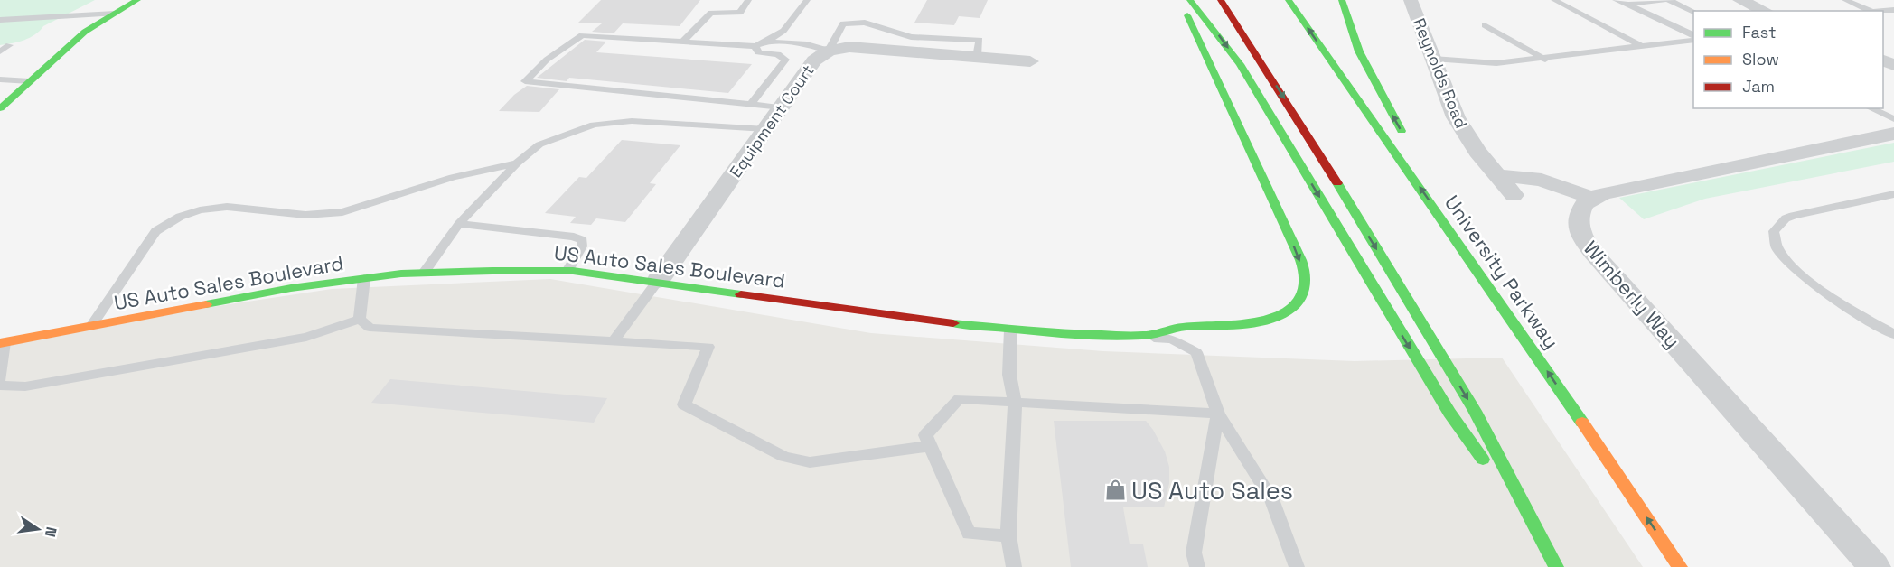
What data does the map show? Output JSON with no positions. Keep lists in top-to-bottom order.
{
  "streets": {
    "main road": ["US Auto Sales Boulevard", "University Parkway"],
    "street": ["Reynolds Road", "Equipment Court", "Wimberly Way"]
  },
  "crossings": [
    ["Equipment Court", "US Auto Sales Boulevard"]
  ],
  "places": {
    "shop": ["US Auto Sales"]
  },
  "legend": ["Fast", "Slow", "Jam"],
  "north": "right"
}
